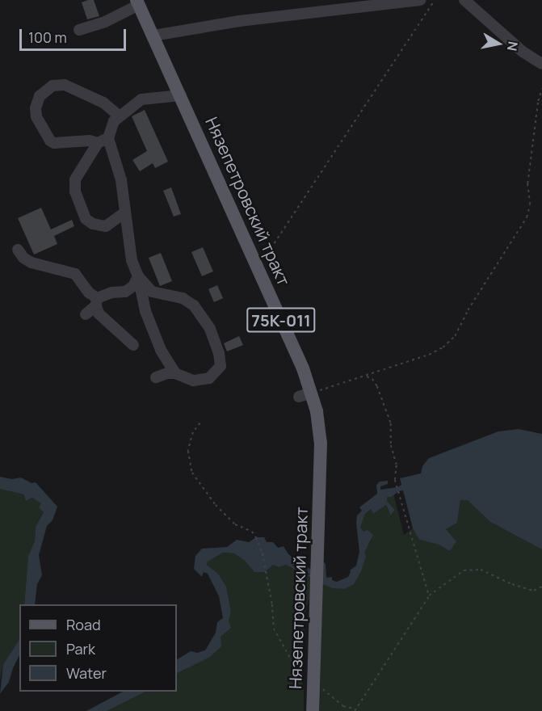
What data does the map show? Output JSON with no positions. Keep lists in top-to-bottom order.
{
  "streets": {
    "main road": ["Нязепетровский тракт", "75К-011"]
  },
  "legend": ["Road", "Park", "Water"],
  "scale_bar": "100 m",
  "north": "right"
}
